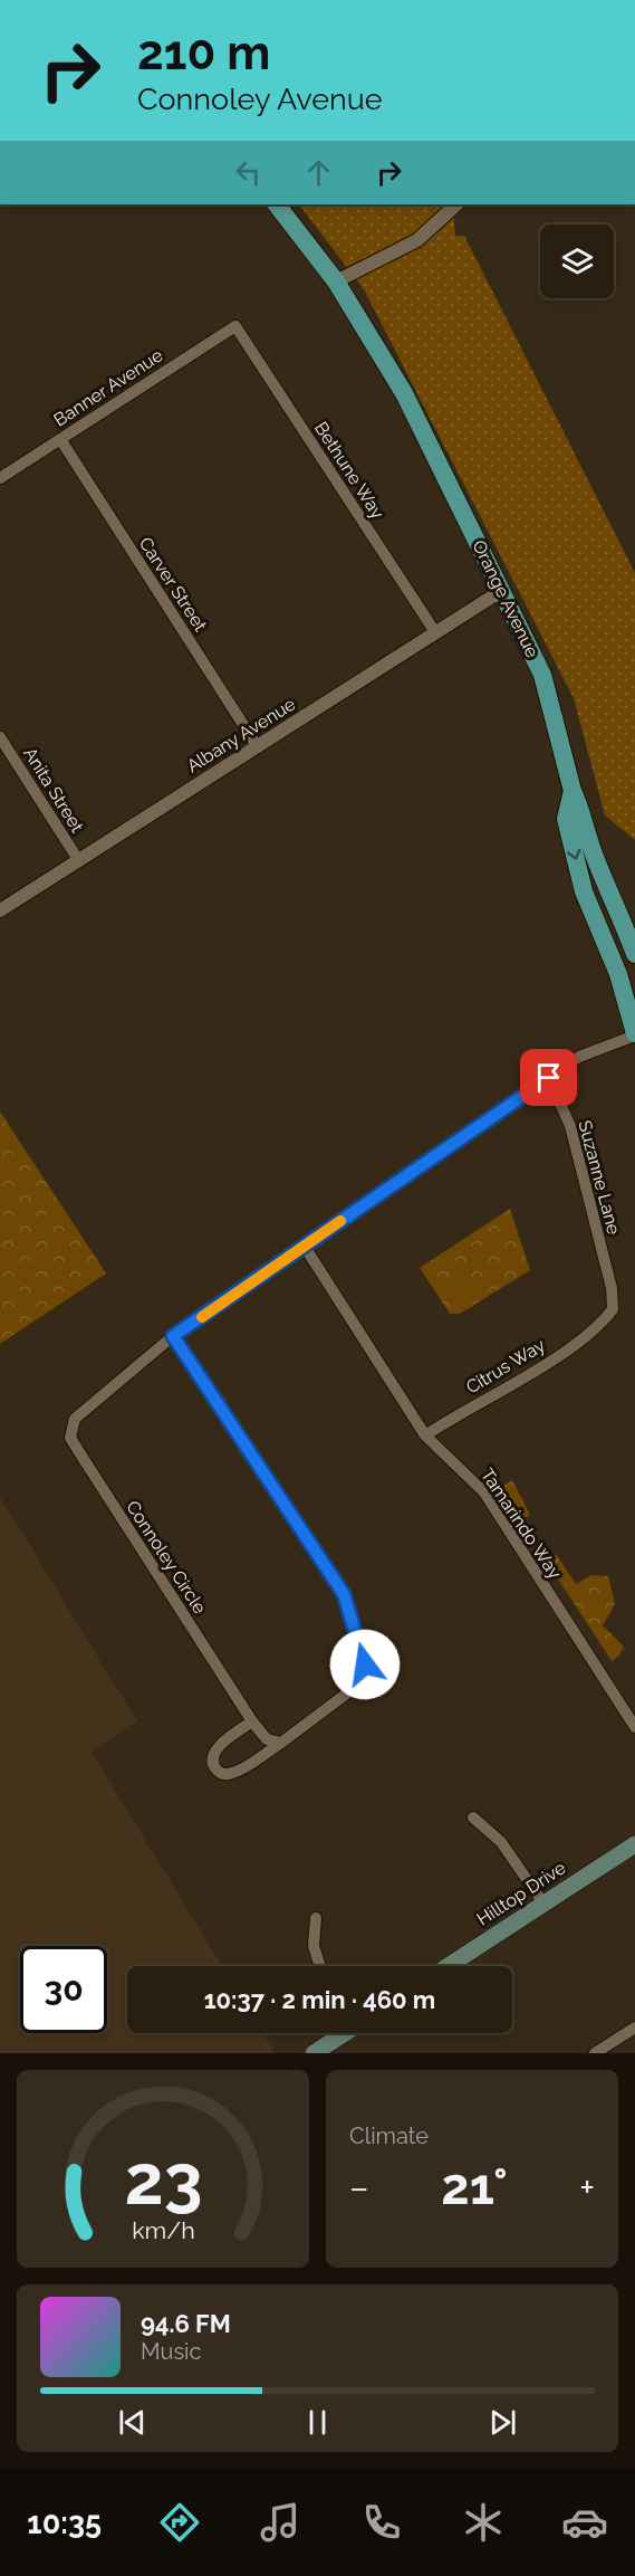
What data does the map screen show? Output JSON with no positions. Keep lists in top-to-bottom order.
{
  "streets": {
    "main road": ["Orange Avenue", "Hilltop Drive"],
    "street": [
      "Banner Avenue",
      "Bethune Way",
      "Carver Street",
      "Albany Avenue",
      "Anita Street",
      "Suzanne Lane",
      "Citrus Way",
      "Tamarindo Way",
      "Connoley Circle"
    ]
  },
  "crossings": [
    ["Banner Avenue", "Bethune Way"],
    ["Banner Avenue", "Carver Street"],
    ["Bethune Way", "Albany Avenue"],
    ["Carver Street", "Albany Avenue"],
    ["Orange Avenue", "Albany Avenue"],
    ["Albany Avenue", "Anita Street"],
    ["Suzanne Lane", "Citrus Way"],
    ["Citrus Way", "Tamarindo Way"]
  ],
  "page": {
    "turn": ["210 m", "Connoley Avenue"],
    "limit": "30",
    "trip": "10:37 · 2 min · 460 m",
    "tile": "Climate",
    "heat": ["−", "21°", "+"],
    "song": ["94.6 FM", "Music"],
    "tabs": "10:35",
    "gauge": ["23", "km/h"]
  }
}
